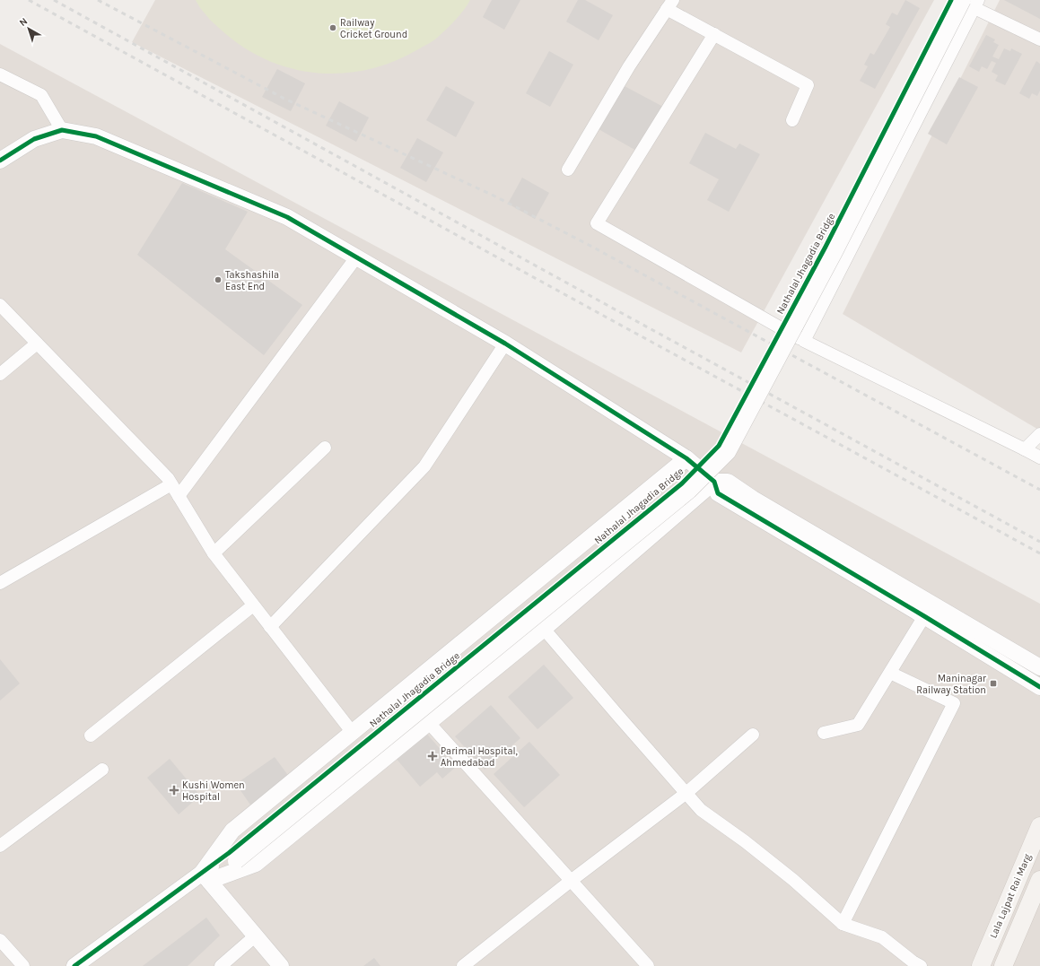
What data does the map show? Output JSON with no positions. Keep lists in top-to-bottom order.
{
  "streets": {
    "main road": ["Lala Lajpat Rai Marg"],
    "street": ["Nathalal Jhagadia Bridge"]
  },
  "places": {
    "other": ["Railway Cricket Ground", "Takshashila East End"],
    "transit": ["Maninagar Railway Station"],
    "health": ["Parimal Hospital, Ahmedabad", "Kushi Women Hospital"]
  },
  "north": "top left"
}
